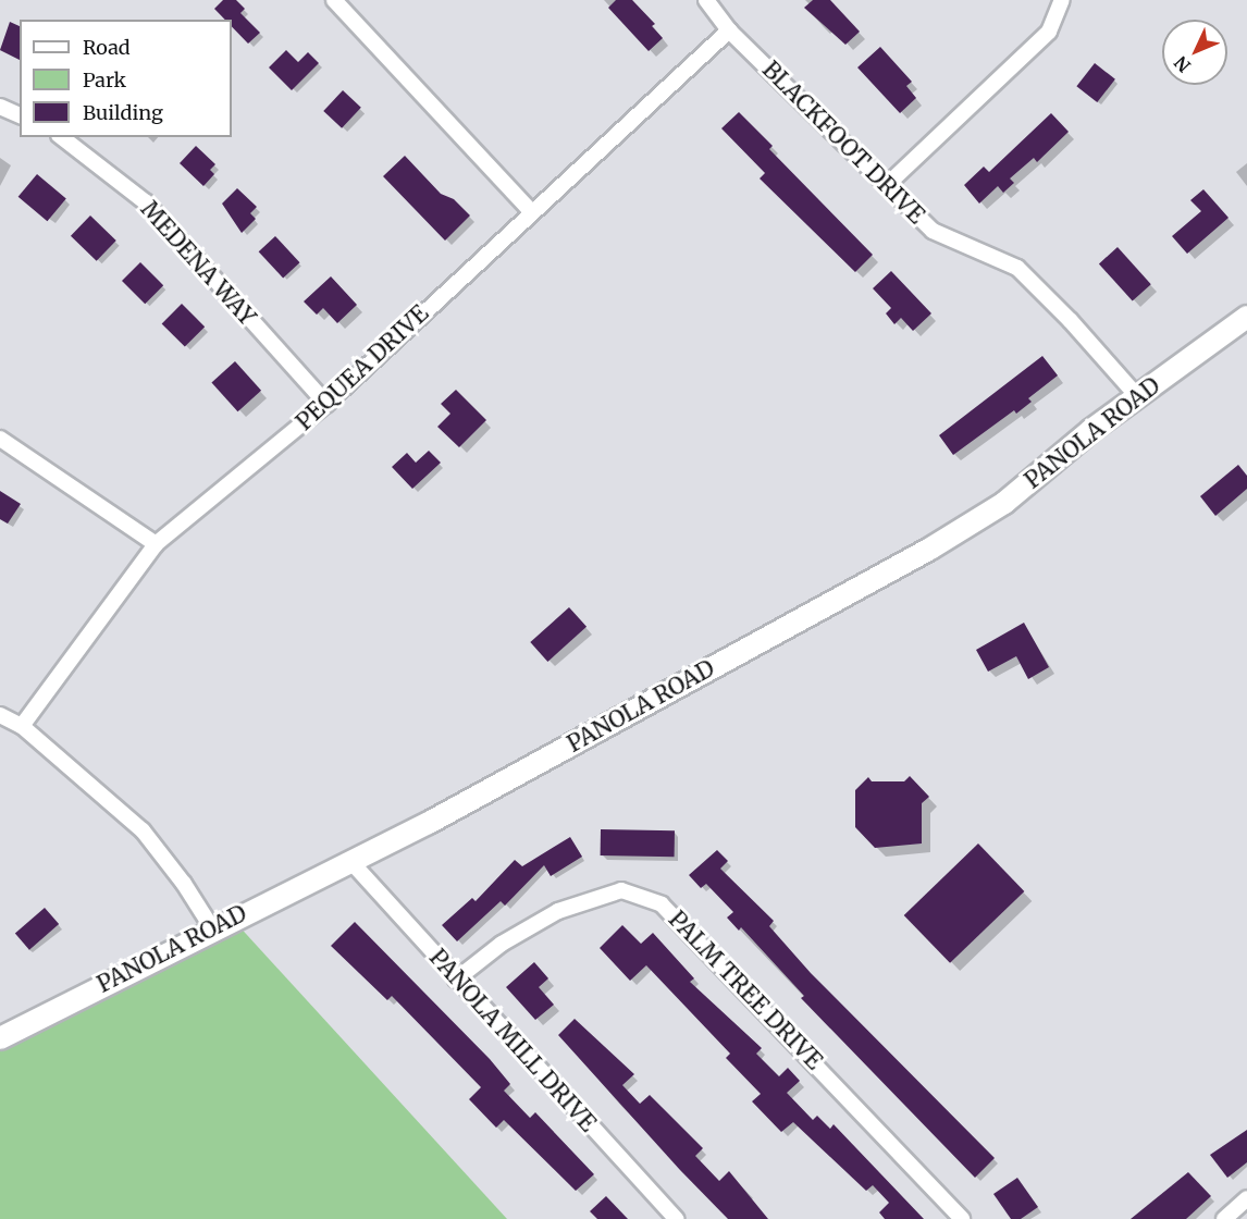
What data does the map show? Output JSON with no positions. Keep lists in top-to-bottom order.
{
  "streets": {
    "main road": ["PANOLA ROAD"],
    "street": [
      "BLACKFOOT DRIVE",
      "MEDENA WAY",
      "PEQUEA DRIVE",
      "PALM TREE DRIVE",
      "PANOLA MILL DRIVE"
    ]
  },
  "crossings": [
    ["BLACKFOOT DRIVE", "PEQUEA DRIVE"],
    ["BLACKFOOT DRIVE", "PANOLA ROAD"],
    ["MEDENA WAY", "PEQUEA DRIVE"],
    ["PANOLA ROAD", "PANOLA MILL DRIVE"],
    ["PALM TREE DRIVE", "PANOLA MILL DRIVE"]
  ],
  "legend": ["Road", "Park", "Building"],
  "north": "bottom left"
}
